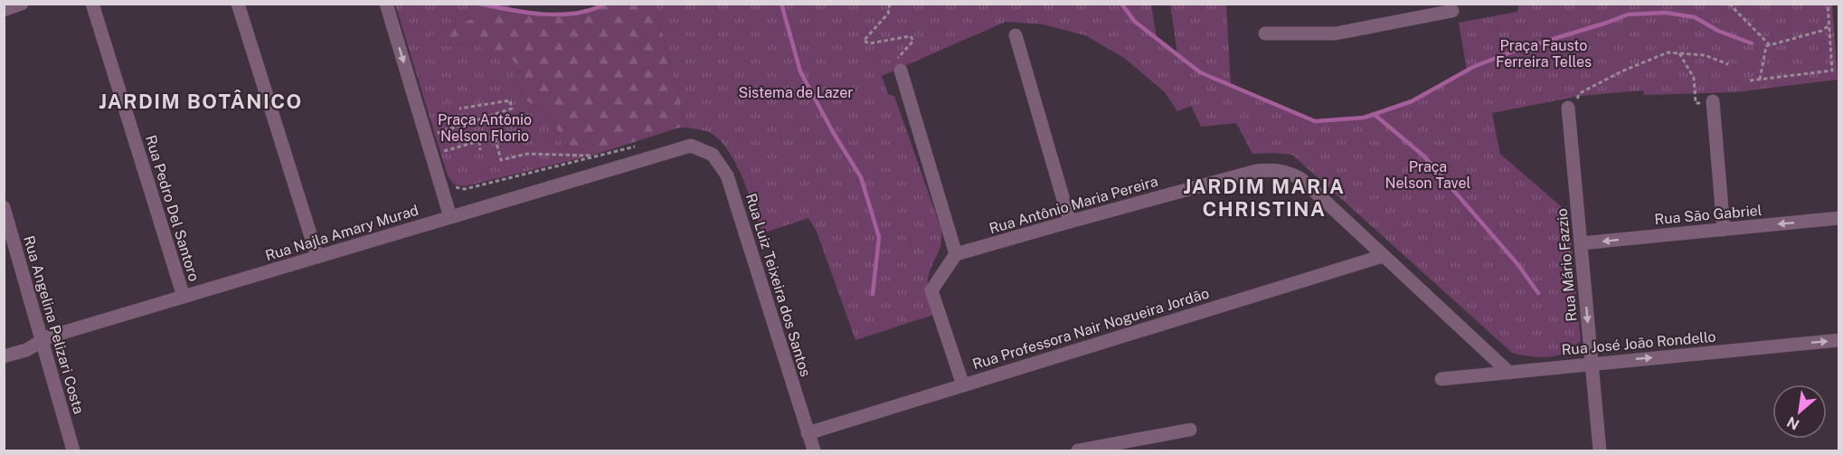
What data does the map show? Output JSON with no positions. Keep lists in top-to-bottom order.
{
  "streets": {
    "street": [
      "Rua Antônio Maria Pereira",
      "Rua Pedro Del Santoro",
      "Rua São Gabriel",
      "Rua Najla Amary Murad",
      "Rua Mário Fazzio",
      "Rua Luiz Teixeira dos Santos",
      "Rua Angelina Pelizari Costa",
      "Rua Professora Nair Nogueira Jordão",
      "Rua José João Rondello"
    ]
  },
  "crossings": [
    ["Rua Antônio Maria Pereira", "Rua Professora Nair Nogueira Jordão"],
    ["Rua Antônio Maria Pereira", "Rua José João Rondello"],
    ["Rua Pedro Del Santoro", "Rua Najla Amary Murad"],
    ["Rua São Gabriel", "Rua Mário Fazzio"],
    ["Rua Najla Amary Murad", "Rua Luiz Teixeira dos Santos"],
    ["Rua Najla Amary Murad", "Rua Angelina Pelizari Costa"],
    ["Rua Mário Fazzio", "Rua José João Rondello"],
    ["Rua Luiz Teixeira dos Santos", "Rua Professora Nair Nogueira Jordão"]
  ],
  "one_way": ["Rua São Gabriel", "Rua Mário Fazzio", "Rua José João Rondello"],
  "districts": ["JARDIM BOTÂNICO", "JARDIM MARIA CHRISTINA"],
  "parks": [
    "Praça Fausto Ferreira Telles",
    "Sistema de Lazer",
    "Praça Antônio Nelson Florio",
    "Praça Nelson Tavel"
  ],
  "north": "bottom left"
}
